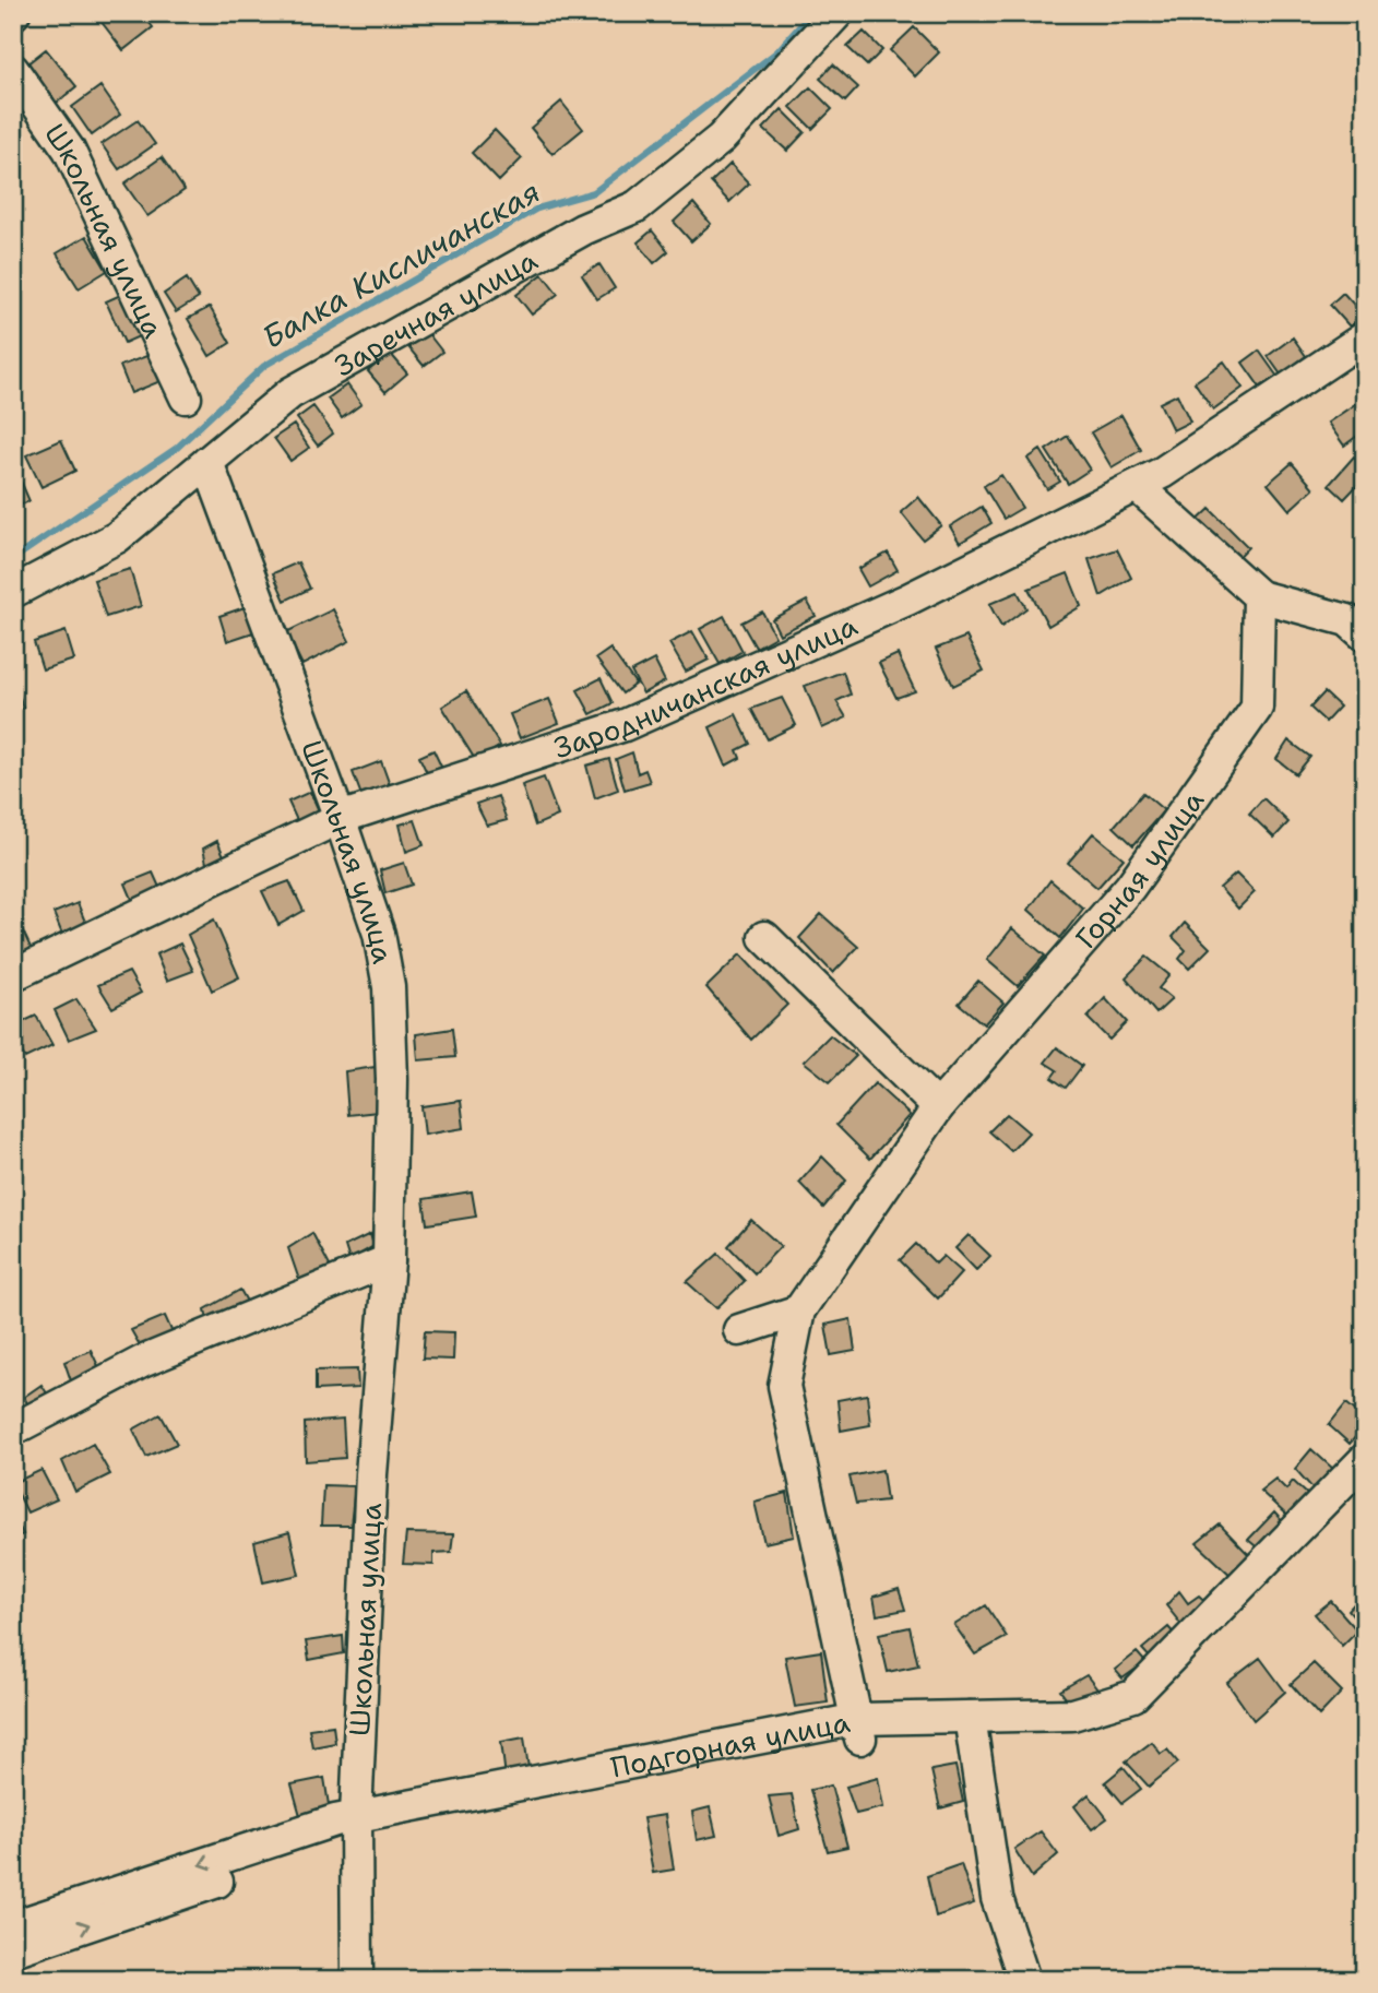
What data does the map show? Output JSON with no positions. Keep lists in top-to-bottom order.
{
  "streets": {
    "street": [
      "Школьная улица",
      "Заречная улица",
      "Зародничанская улица",
      "Горная улица",
      "Подгорная улица"
    ]
  },
  "crossings": [
    ["Школьная улица", "Заречная улица"],
    ["Школьная улица", "Зародничанская улица"],
    ["Школьная улица", "Подгорная улица"]
  ],
  "water": ["Балка Кисличанская"]
}
